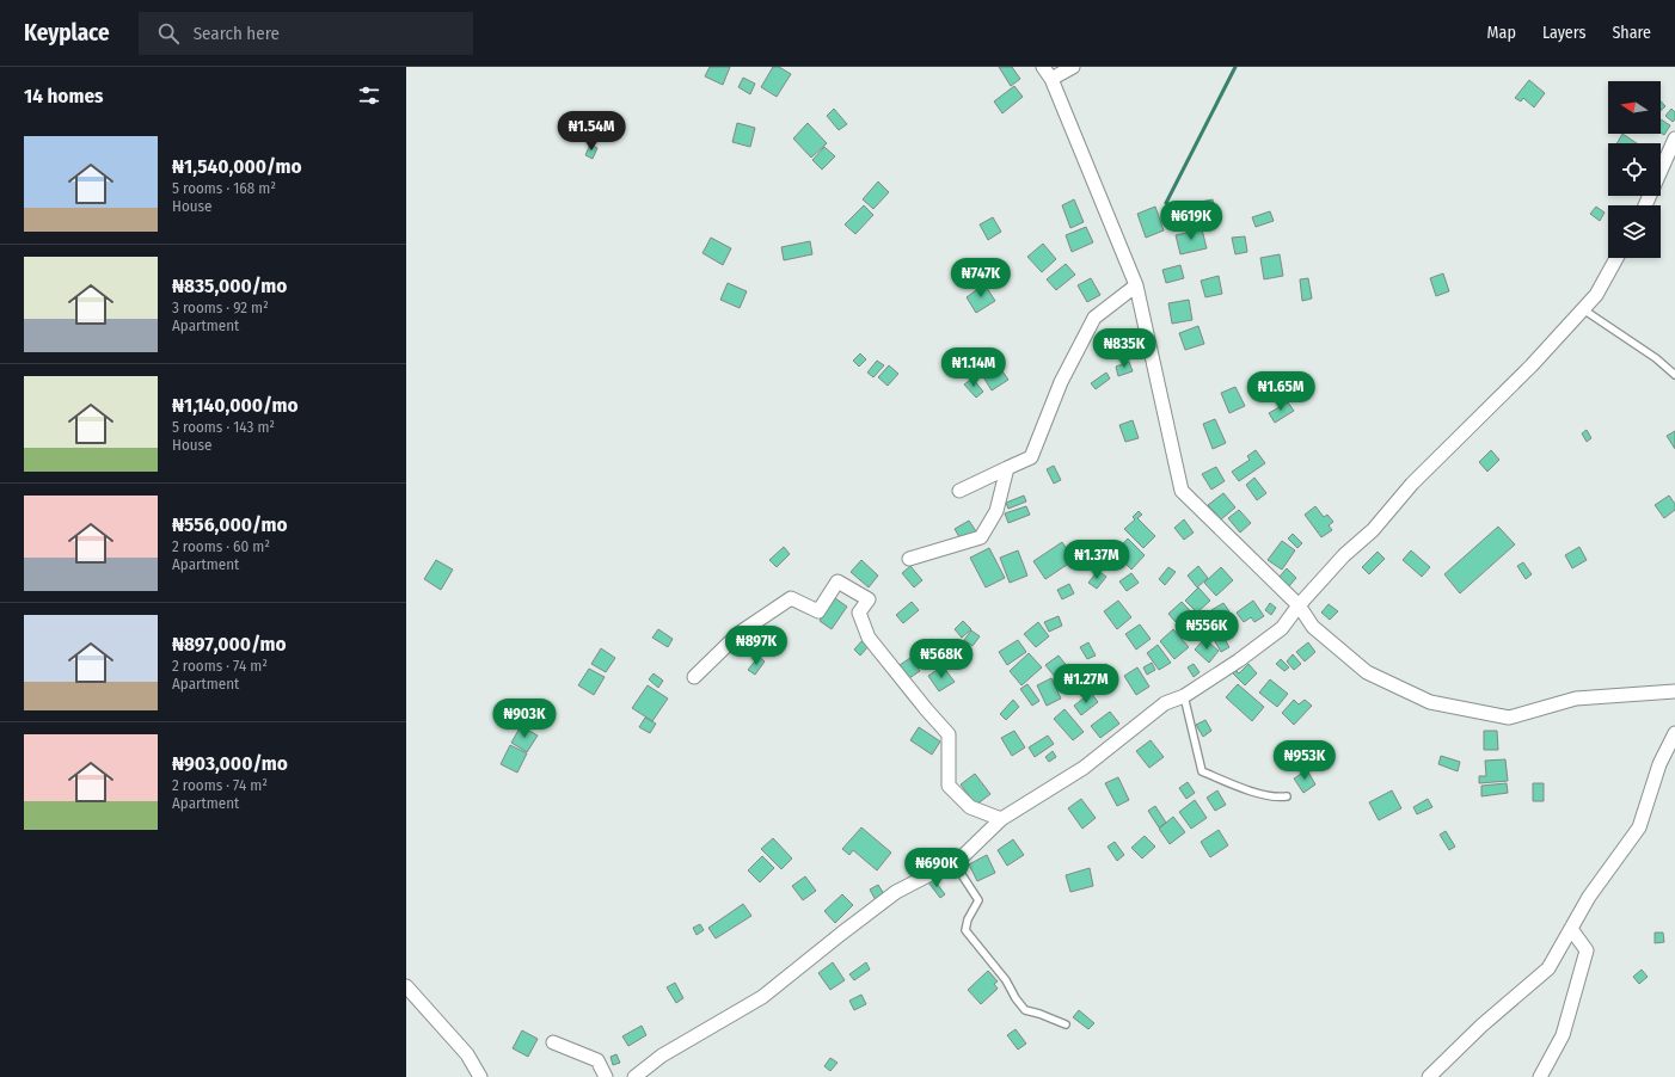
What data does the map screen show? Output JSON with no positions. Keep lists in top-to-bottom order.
{
  "north": "left",
  "page": {
    "header": "Keyplace",
    "search": "Search here",
    "nav": ["Map", "Layers", "Share"],
    "heading": "14 homes",
    "price": [
      "₦1.54M",
      "₦619K",
      "₦747K",
      "₦835K",
      "₦1.14M",
      "₦1.65M",
      "₦1.37M",
      "₦556K",
      "₦897K",
      "₦568K",
      "₦1.27M",
      "₦903K",
      "₦953K",
      "₦690K"
    ],
    "list": [
      {
        "name": "₦1,540,000/mo",
        "note": "5 rooms · 168 m² · House"
      },
      {
        "name": "₦835,000/mo",
        "note": "3 rooms · 92 m² · Apartment"
      },
      {
        "name": "₦1,140,000/mo",
        "note": "5 rooms · 143 m² · House"
      },
      {
        "name": "₦556,000/mo",
        "note": "2 rooms · 60 m² · Apartment"
      },
      {
        "name": "₦897,000/mo",
        "note": "2 rooms · 74 m² · Apartment"
      },
      {
        "name": "₦903,000/mo",
        "note": "2 rooms · 74 m² · Apartment"
      }
    ]
  }
}
